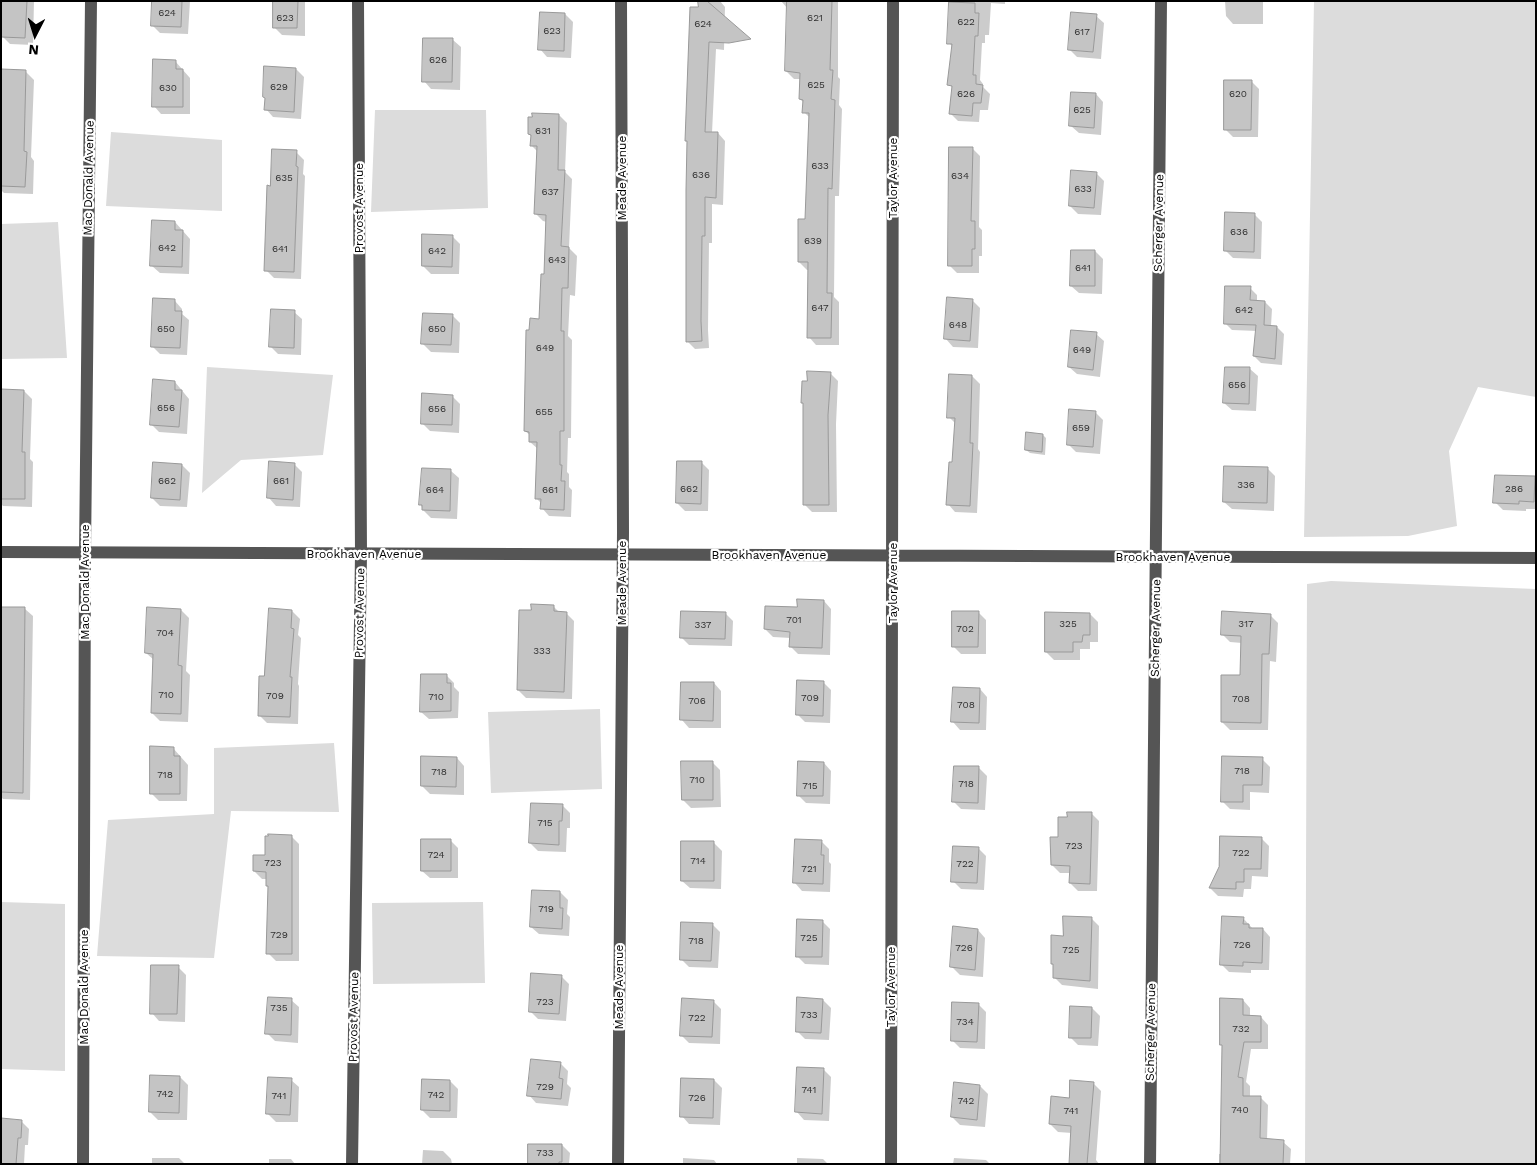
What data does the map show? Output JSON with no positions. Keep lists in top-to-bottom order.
{
  "streets": {
    "street": [
      "Mac Donald Avenue",
      "Meade Avenue",
      "Taylor Avenue",
      "Provost Avenue",
      "Scherger Avenue",
      "Brookhaven Avenue"
    ]
  },
  "crossings": [
    ["Mac Donald Avenue", "Brookhaven Avenue"],
    ["Meade Avenue", "Brookhaven Avenue"],
    ["Taylor Avenue", "Brookhaven Avenue"],
    ["Provost Avenue", "Brookhaven Avenue"],
    ["Scherger Avenue", "Brookhaven Avenue"]
  ],
  "house_numbers": [
    "624",
    "623",
    "621",
    "622",
    "624",
    "623",
    "617",
    "626",
    "625",
    "629",
    "630",
    "626",
    "620",
    "625",
    "631",
    "633",
    "636",
    "634",
    "635",
    "633",
    "637",
    "636",
    "639",
    "642",
    "641",
    "642",
    "643",
    "641",
    "647",
    "642",
    "648",
    "650",
    "650",
    "649",
    "649",
    "656",
    "656",
    "656",
    "655",
    "659",
    "662",
    "661",
    "336",
    "662",
    "286",
    "664",
    "661",
    "701",
    "325",
    "317",
    "337",
    "702",
    "704",
    "333",
    "710",
    "709",
    "710",
    "709",
    "708",
    "706",
    "708",
    "718",
    "718",
    "718",
    "710",
    "718",
    "715",
    "715",
    "723",
    "722",
    "724",
    "714",
    "723",
    "722",
    "721",
    "719",
    "729",
    "725",
    "718",
    "726",
    "726",
    "725",
    "723",
    "735",
    "733",
    "722",
    "734",
    "732",
    "729",
    "741",
    "742",
    "742",
    "741",
    "726",
    "742",
    "740",
    "741",
    "733"
  ],
  "north": "bottom"
}
